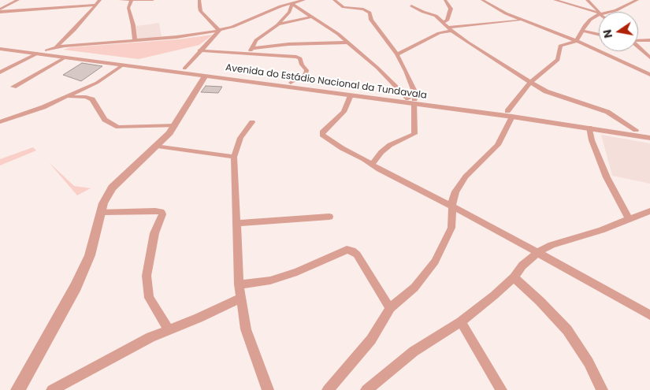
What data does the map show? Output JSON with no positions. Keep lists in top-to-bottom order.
{
  "streets": {
    "street": ["Avenida do Estádio Nacional da Tundavala"]
  },
  "north": "left"
}
